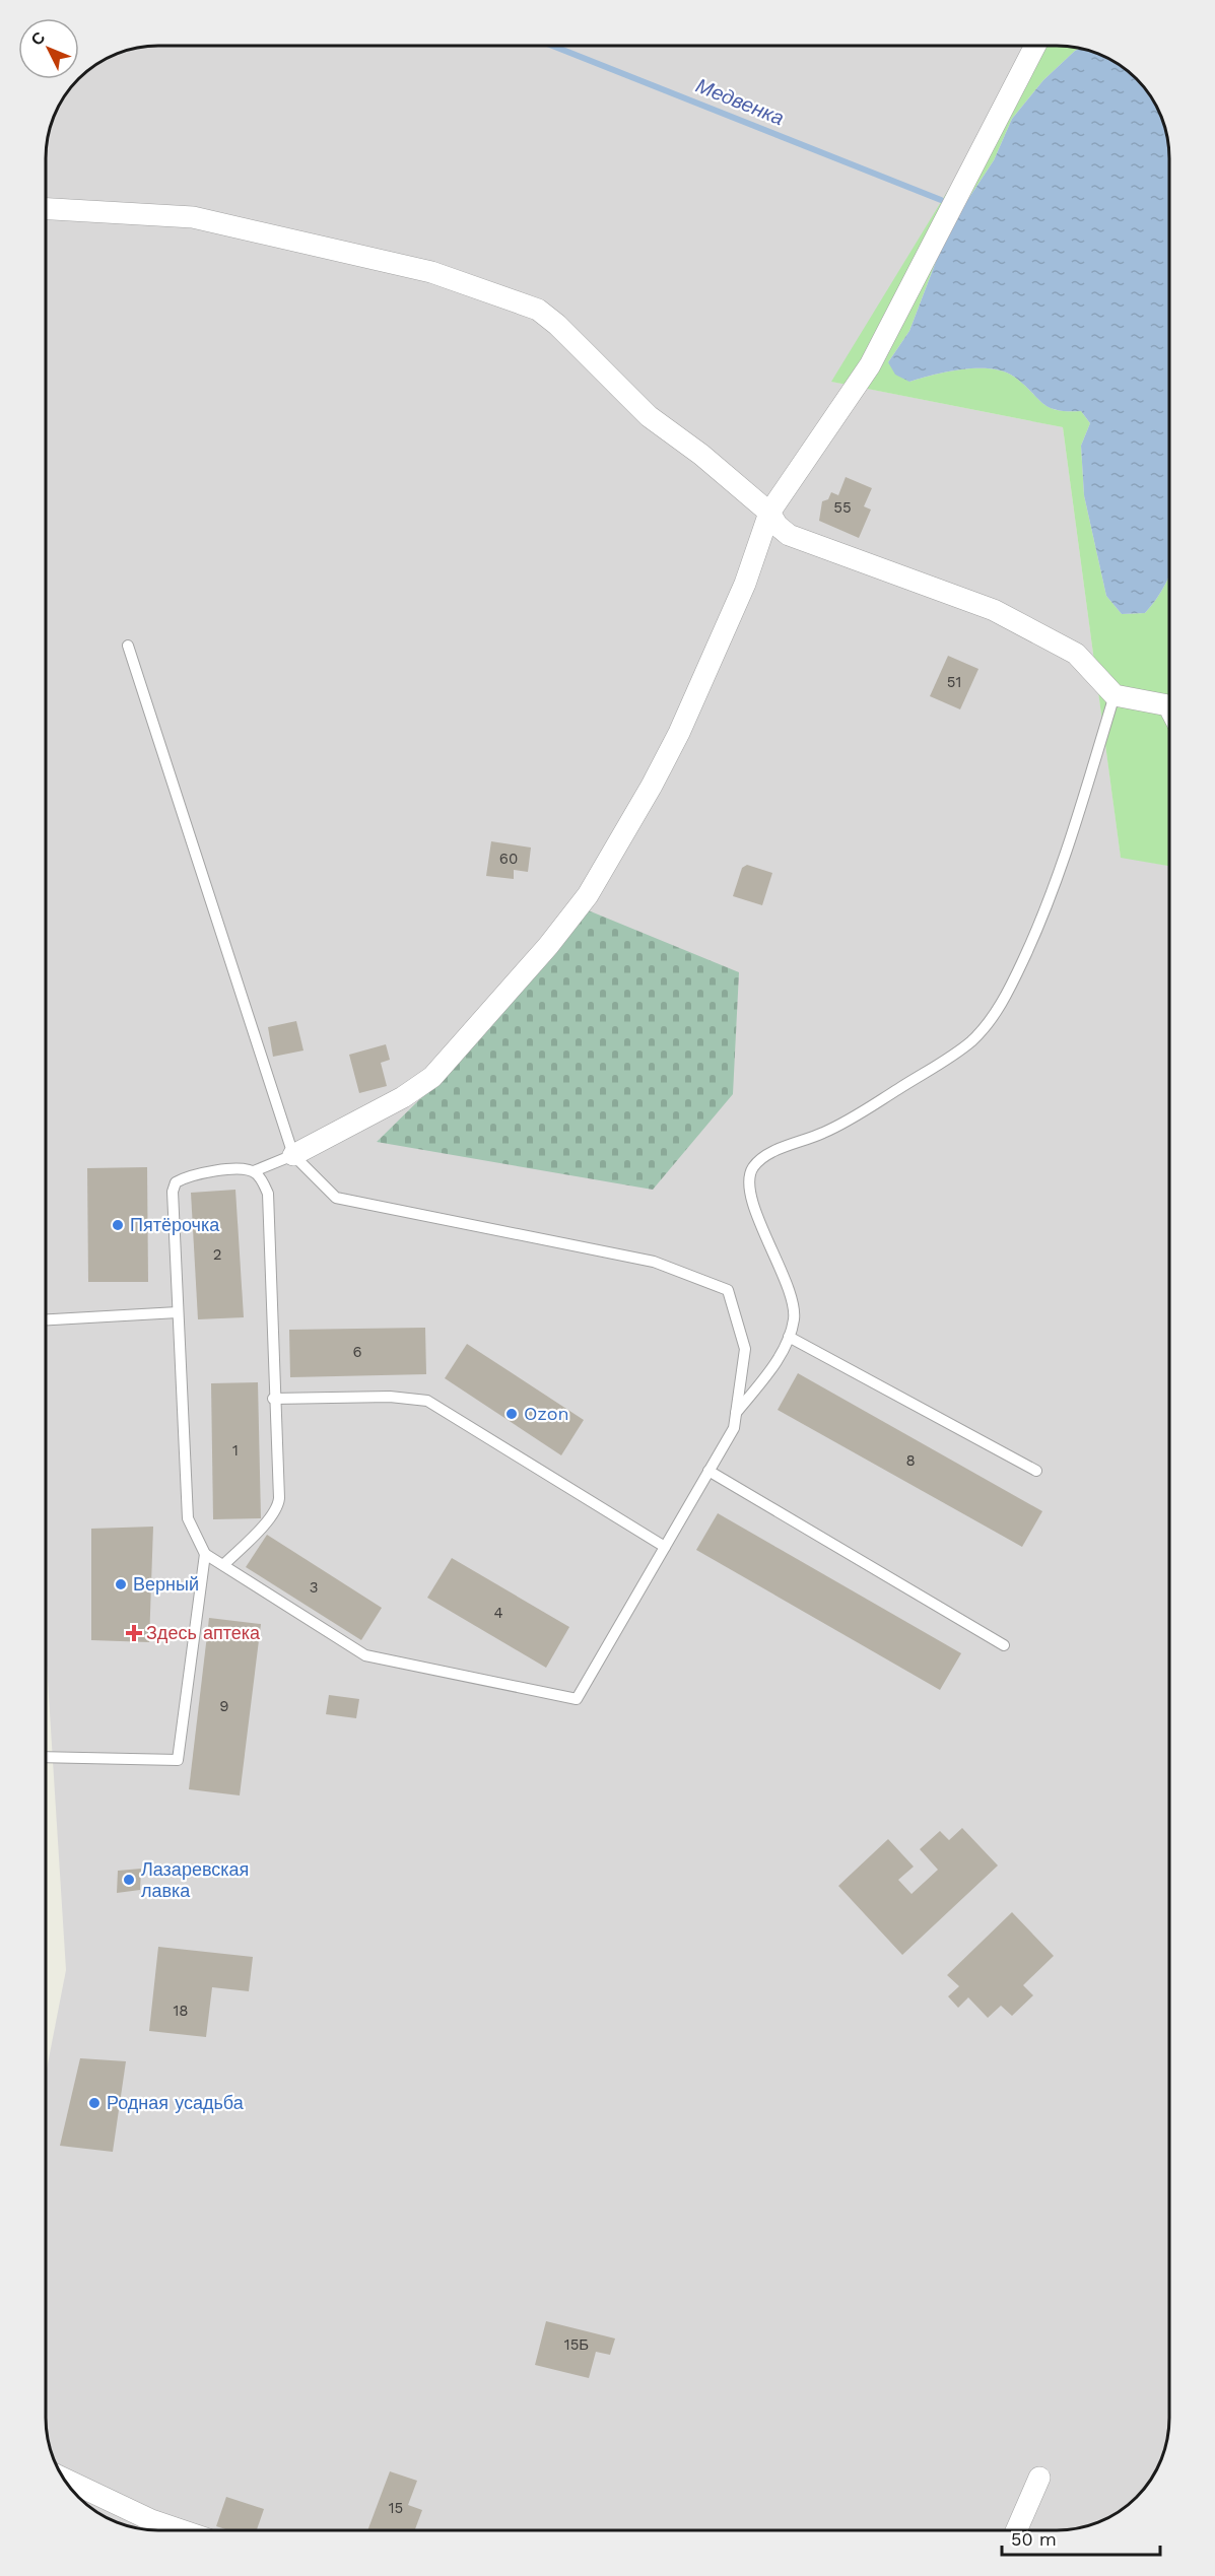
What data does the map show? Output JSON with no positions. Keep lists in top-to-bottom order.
{
  "water": ["Медвенка"],
  "places": {
    "other": [
      "Пятёрочка",
      "Ozon",
      "Верный",
      "Лазаревская лавка",
      "Родная усадьба"
    ],
    "health": ["Здесь аптека"]
  },
  "house_numbers": [
    "55",
    "51",
    "60",
    "2",
    "6",
    "1",
    "8",
    "3",
    "4",
    "9",
    "18",
    "15Б",
    "15"
  ],
  "scale_bar": "50 m",
  "north": "top left"
}
